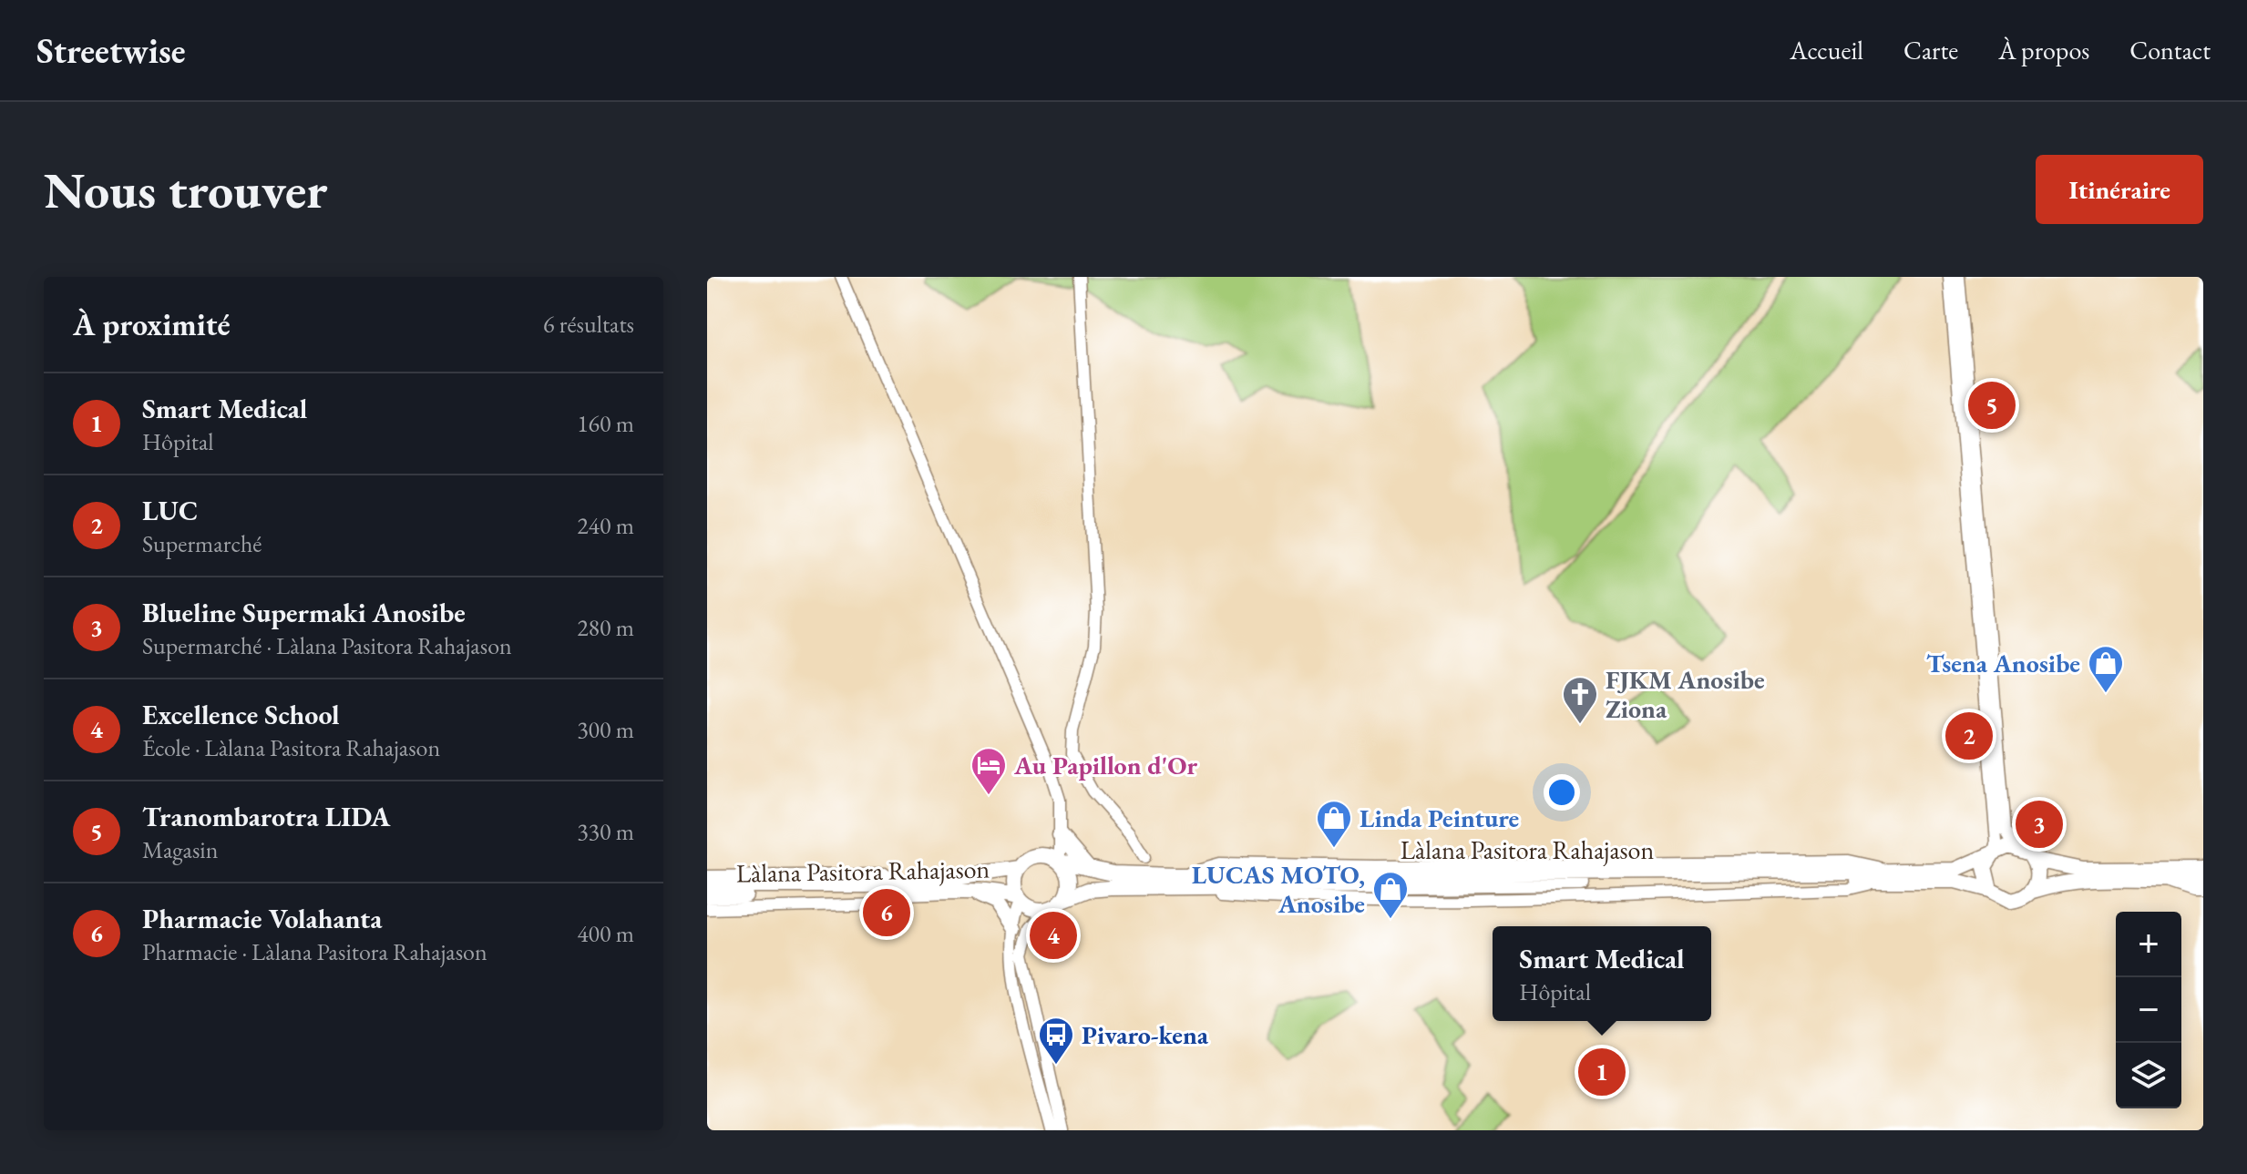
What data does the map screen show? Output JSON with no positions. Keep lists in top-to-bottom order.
{
  "streets": {
    "main road": ["Làlana Pasitora Rahajason"]
  },
  "places": {
    "shop": ["Tsena Anosibe", "Linda Peinture", "LUCAS MOTO, Anosibe"],
    "church": ["FJKM Anosibe Ziona"],
    "hotel": ["Au Papillon d'Or"],
    "bus stop": ["Pivaro-kena"]
  },
  "page": {
    "header": "Streetwise",
    "nav": [
      "Accueil",
      "Carte",
      "À propos",
      "Contact"
    ],
    "buttons": "Itinéraire",
    "title": "Nous trouver",
    "heading": ["À proximité", "6 résultats"],
    "list": [
      {
        "mark": "1",
        "name": "Smart Medical",
        "note": "Hôpital",
        "value": "160 m"
      },
      {
        "mark": "2",
        "name": "LUC",
        "note": "Supermarché",
        "value": "240 m"
      },
      {
        "mark": "3",
        "name": "Blueline Supermaki Anosibe",
        "note": "Supermarché · Làlana Pasitora Rahajason",
        "value": "280 m"
      },
      {
        "mark": "4",
        "name": "Excellence School",
        "note": "École · Làlana Pasitora Rahajason",
        "value": "300 m"
      },
      {
        "mark": "5",
        "name": "Tranombarotra LIDA",
        "note": "Magasin",
        "value": "330 m"
      },
      {
        "mark": "6",
        "name": "Pharmacie Volahanta",
        "note": "Pharmacie · Làlana Pasitora Rahajason",
        "value": "400 m"
      }
    ],
    "pins": [
      "5",
      "2",
      "3",
      "6",
      "4",
      "1"
    ],
    "map_buttons": ["+", "−"],
    "popup": ["Smart Medical", "Hôpital"]
  }
}
